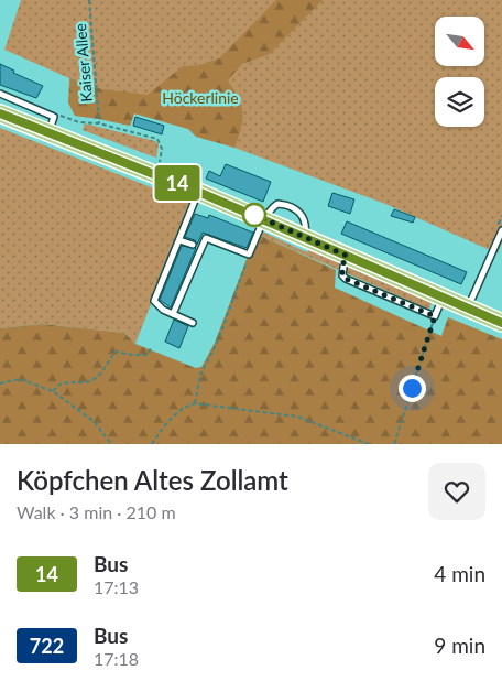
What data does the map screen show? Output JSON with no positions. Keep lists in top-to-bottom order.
{
  "streets": {
    "path": ["Kaiser Allee"]
  },
  "parks": ["Höckerlinie"],
  "lines": ["bus line 14"],
  "north": "bottom right",
  "page": {
    "on_map": "14",
    "heading": ["Köpfchen Altes Zollamt", "Walk · 3 min · 210 m"],
    "list": [
      {
        "mark": "14",
        "name": "Bus",
        "note": "17:13",
        "value": "4 min"
      },
      {
        "mark": "722",
        "name": "Bus",
        "note": "17:18",
        "value": "9 min"
      }
    ]
  }
}
